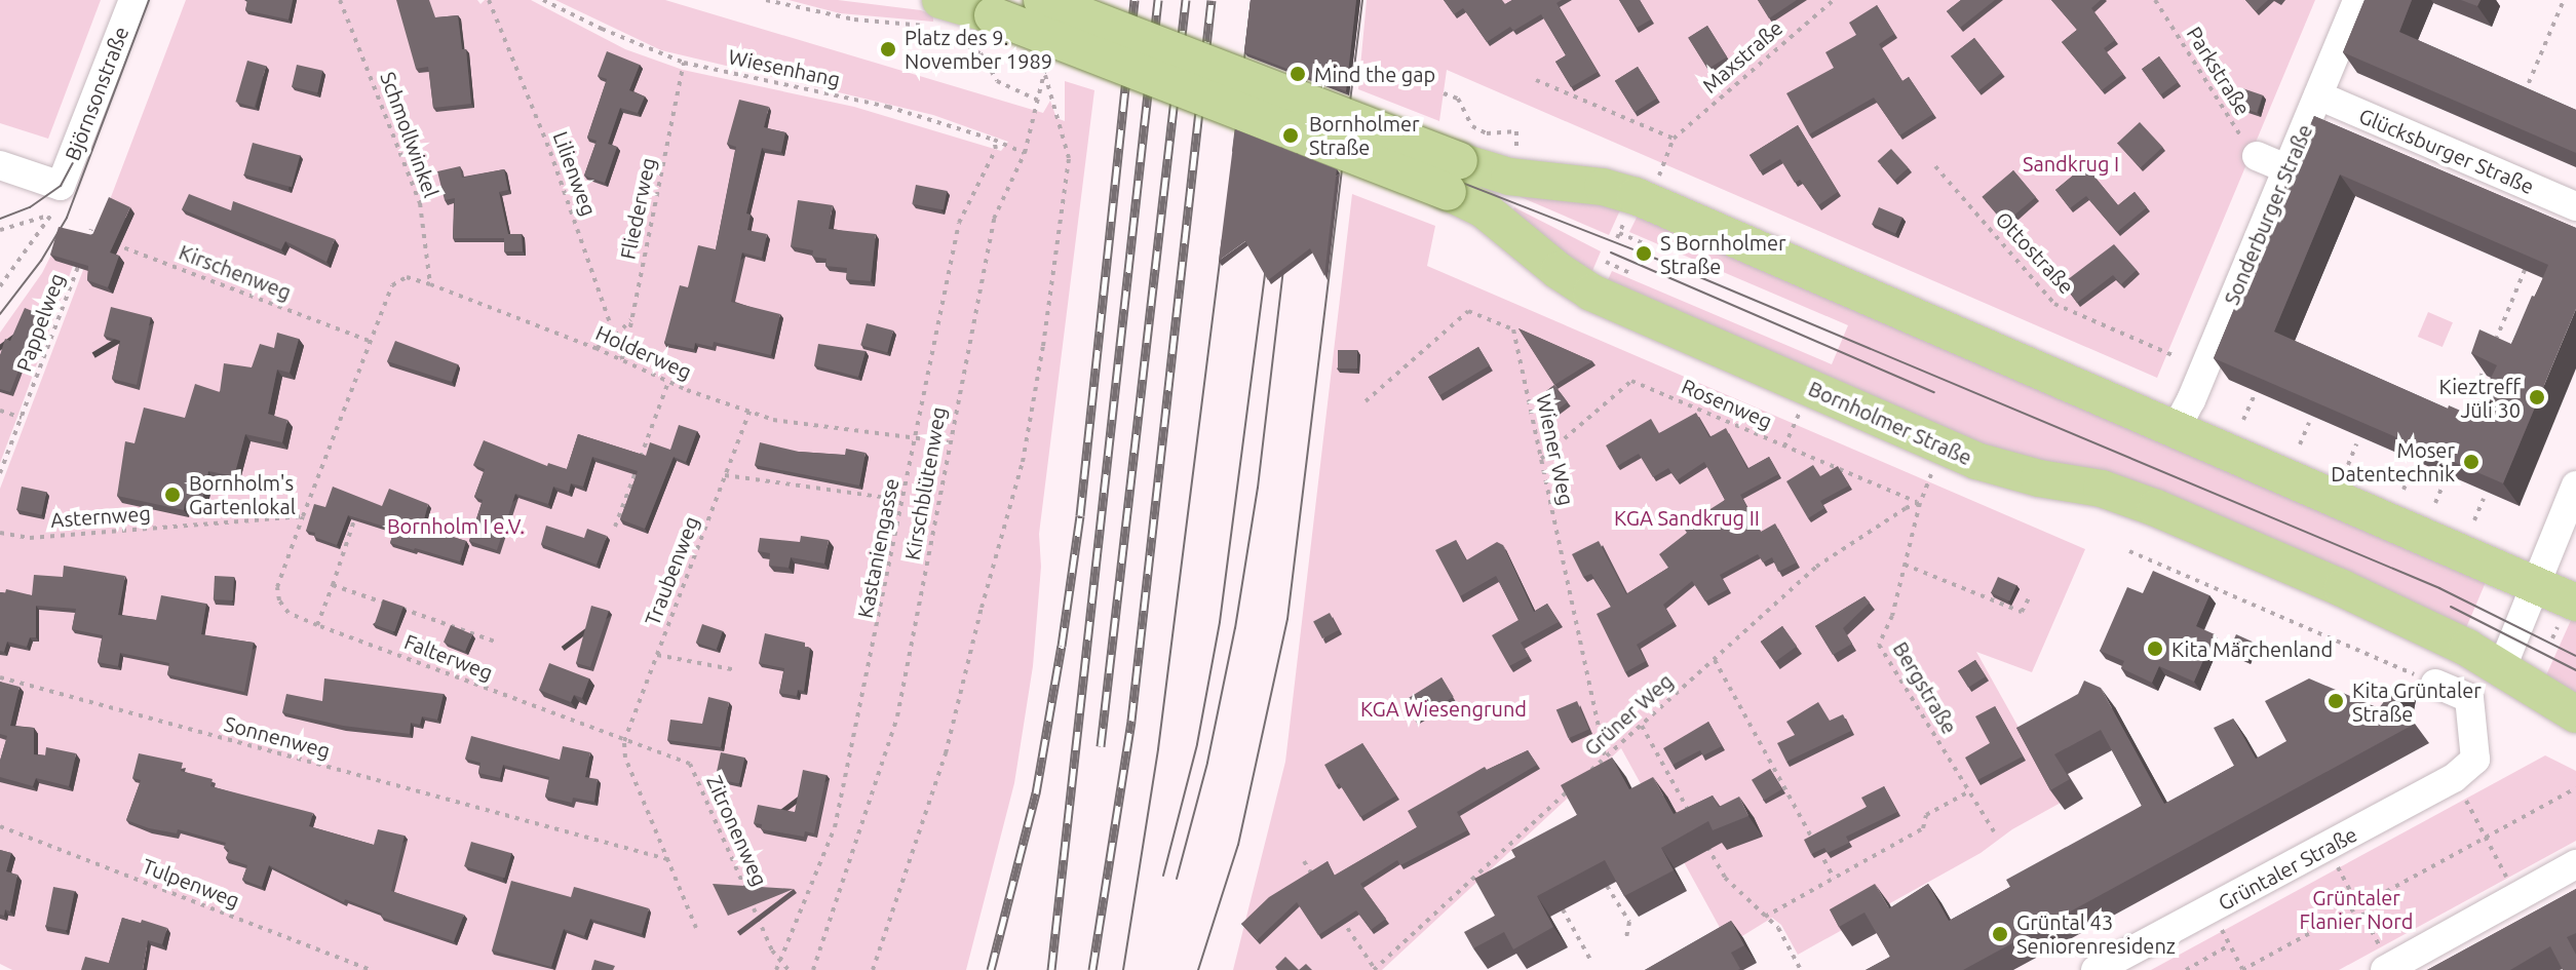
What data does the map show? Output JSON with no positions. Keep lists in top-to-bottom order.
{
  "streets": {
    "main road": ["Bornholmer Straße"],
    "street": [
      "Björnsonstraße",
      "Glücksburger Straße",
      "Sonderburger Straße",
      "Grüntaler Straße"
    ],
    "path": [
      "Maxstraße",
      "Wiesenhang",
      "Parkstraße",
      "Schmollwinkel",
      "Lilienweg",
      "Fliederweg",
      "Ottostraße",
      "Kirschenweg",
      "Pappelweg",
      "Holderweg",
      "Rosenweg",
      "Wiener Weg",
      "Kirschblütenweg",
      "Asternweg",
      "Kastaniengasse",
      "Traubenweg",
      "Falterweg",
      "Bergstraße",
      "Grüner Weg",
      "Sonnenweg",
      "Zitronenweg",
      "Tulpenweg"
    ]
  },
  "crossings": [
    ["Wiesenhang", "Fliederweg"],
    ["Wiesenhang", "Kirschblütenweg"],
    ["Wiesenhang", "Kastaniengasse"],
    ["Schmollwinkel", "Holderweg"],
    ["Glücksburger Straße", "Sonderburger Straße"],
    ["Lilienweg", "Fliederweg"],
    ["Lilienweg", "Holderweg"],
    ["Fliederweg", "Holderweg"],
    ["Sonderburger Straße", "Bornholmer Straße"],
    ["Kirschenweg", "Holderweg"],
    ["Holderweg", "Kirschblütenweg"],
    ["Holderweg", "Asternweg"],
    ["Holderweg", "Kastaniengasse"],
    ["Holderweg", "Traubenweg"],
    ["Holderweg", "Falterweg"],
    ["Rosenweg", "Wiener Weg"],
    ["Rosenweg", "Bergstraße"],
    ["Rosenweg", "Grüner Weg"],
    ["Wiener Weg", "Grüner Weg"],
    ["Kastaniengasse", "Zitronenweg"],
    ["Traubenweg", "Falterweg"],
    ["Traubenweg", "Zitronenweg"],
    ["Falterweg", "Zitronenweg"],
    ["Bergstraße", "Grüner Weg"]
  ],
  "parks": [
    "Sandkrug I",
    "KGA Sandkrug II",
    "Bornholm I e.V.",
    "KGA Wiesengrund",
    "Grüntaler Flanier Nord"
  ],
  "places": [
    "Platz des 9. November 1989",
    "Mind the gap",
    "Bornholmer Straße",
    "S Bornholmer Straße",
    "Kieztreff Jüli 30",
    "Moser Datentechnik",
    "Bornholm's Gartenlokal",
    "Kita Märchenland",
    "Kita Grüntaler Straße",
    "Grüntal 43 Seniorenresidenz"
  ]
}
